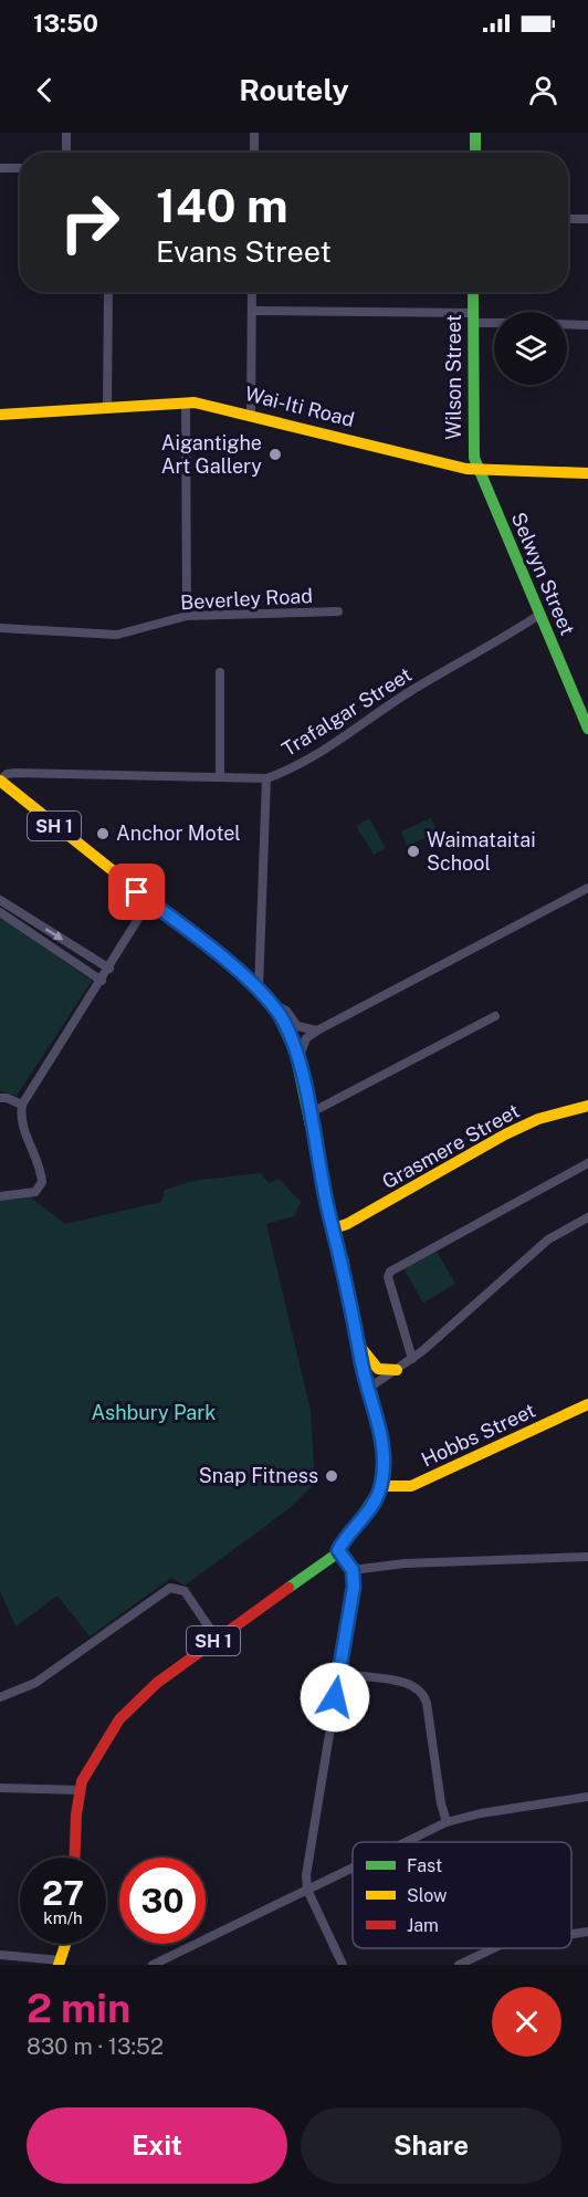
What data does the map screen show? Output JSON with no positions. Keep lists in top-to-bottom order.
{
  "streets": {
    "main road": [
      "Wilson Street",
      "Wai-Iti Road",
      "Selwyn Street",
      "SH 1",
      "Grasmere Street",
      "Hobbs Street"
    ],
    "street": ["Beverley Road", "Trafalgar Street"]
  },
  "crossings": [
    ["Wilson Street", "Wai-Iti Road"],
    ["Wilson Street", "Selwyn Street"],
    ["Wai-Iti Road", "Selwyn Street"],
    ["Selwyn Street", "Trafalgar Street"],
    ["Trafalgar Street", "SH 1"],
    ["SH 1", "Grasmere Street"],
    ["SH 1", "Hobbs Street"]
  ],
  "parks": ["Ashbury Park"],
  "places": [
    "Aigantighe Art Gallery",
    "Anchor Motel",
    "Waimataitai School",
    "Snap Fitness"
  ],
  "legend": ["Fast", "Slow", "Jam"],
  "page": {
    "status": "13:50",
    "header": "Routely",
    "turn": ["140 m", "Evans Street"],
    "speed": "27 km/h",
    "limit": "30",
    "heading": ["2 min", "830 m · 13:52"],
    "buttons": ["Exit", "Share"]
  }
}
